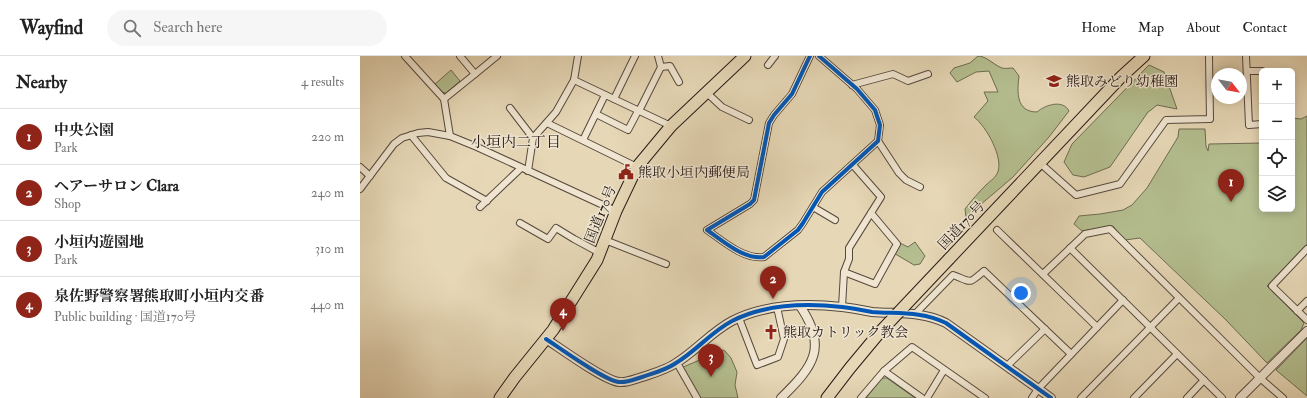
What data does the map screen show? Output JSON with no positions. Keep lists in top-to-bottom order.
{
  "streets": {
    "highway": ["国道170号"]
  },
  "districts": ["小垣内二丁目"],
  "places": {
    "school or university": ["熊取みどり幼稚園"],
    "public building": ["熊取小垣内郵便局"],
    "church": ["熊取カトリック教会"]
  },
  "north": "bottom right",
  "page": {
    "header": "Wayfind",
    "search": "Search here",
    "nav": [
      "Home",
      "Map",
      "About",
      "Contact"
    ],
    "heading": ["Nearby", "4 results"],
    "map_buttons": ["+", "−"],
    "list": [
      {
        "mark": "1",
        "name": "中央公園",
        "note": "Park",
        "value": "220 m"
      },
      {
        "mark": "2",
        "name": "ヘアーサロン Clara",
        "note": "Shop",
        "value": "240 m"
      },
      {
        "mark": "3",
        "name": "小垣内遊園地",
        "note": "Park",
        "value": "310 m"
      },
      {
        "mark": "4",
        "name": "泉佐野警察署熊取町小垣内交番",
        "note": "Public building · 国道170号",
        "value": "440 m"
      }
    ],
    "pins": [
      "1",
      "2",
      "4",
      "3"
    ]
  }
}
